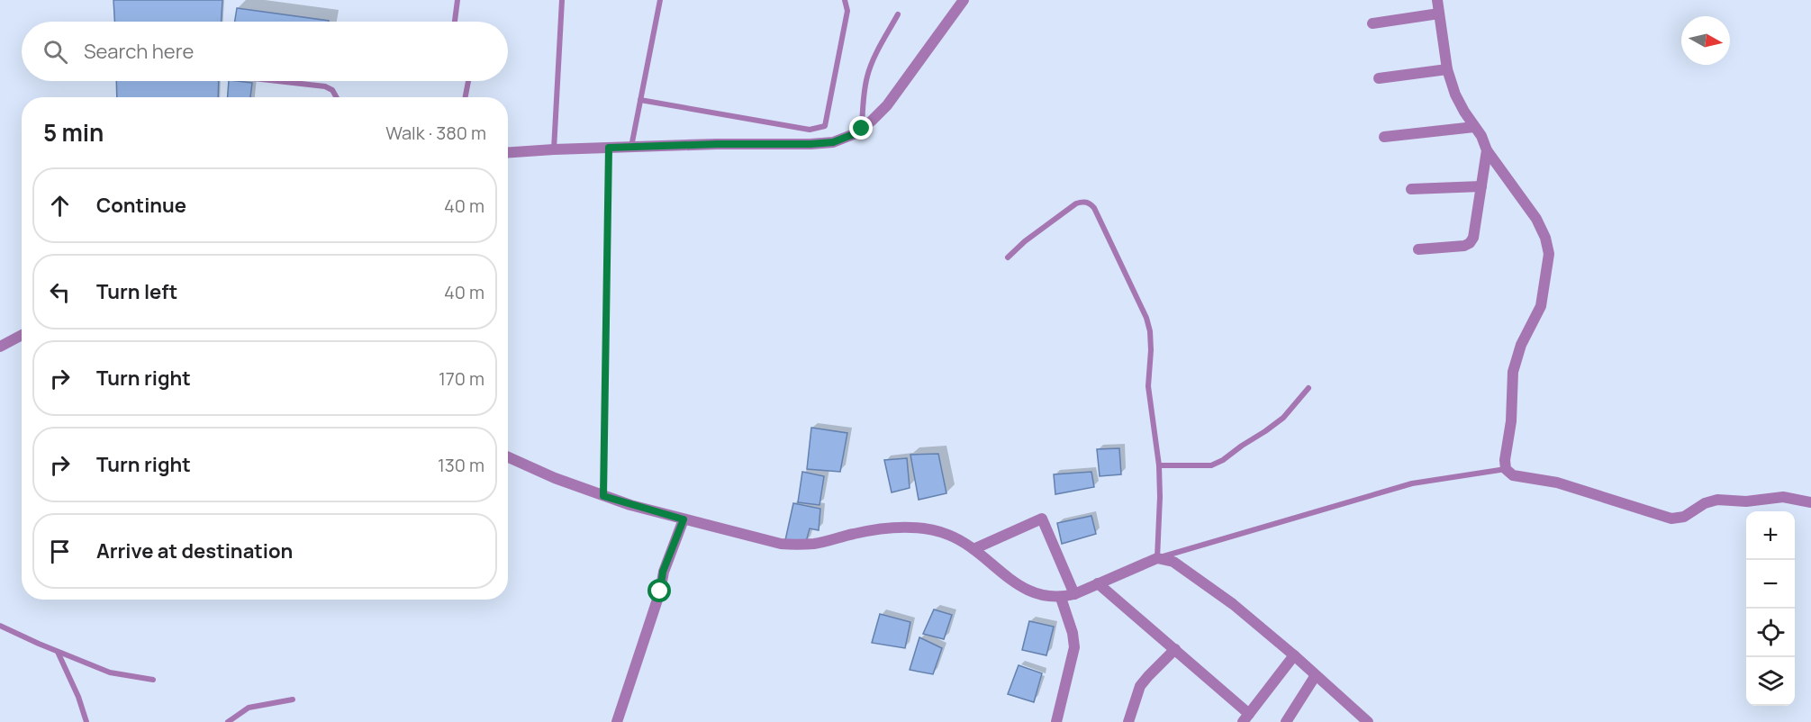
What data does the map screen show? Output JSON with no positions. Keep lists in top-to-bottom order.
{
  "north": "right",
  "page": {
    "search": "Search here",
    "heading": ["5 min", "Walk · 380 m"],
    "list": [
      ["Continue", "40 m"],
      ["Turn left", "40 m"],
      ["Turn right", "170 m"],
      ["Turn right", "130 m"],
      "Arrive at destination"
    ],
    "map_buttons": ["+", "−"]
  }
}
